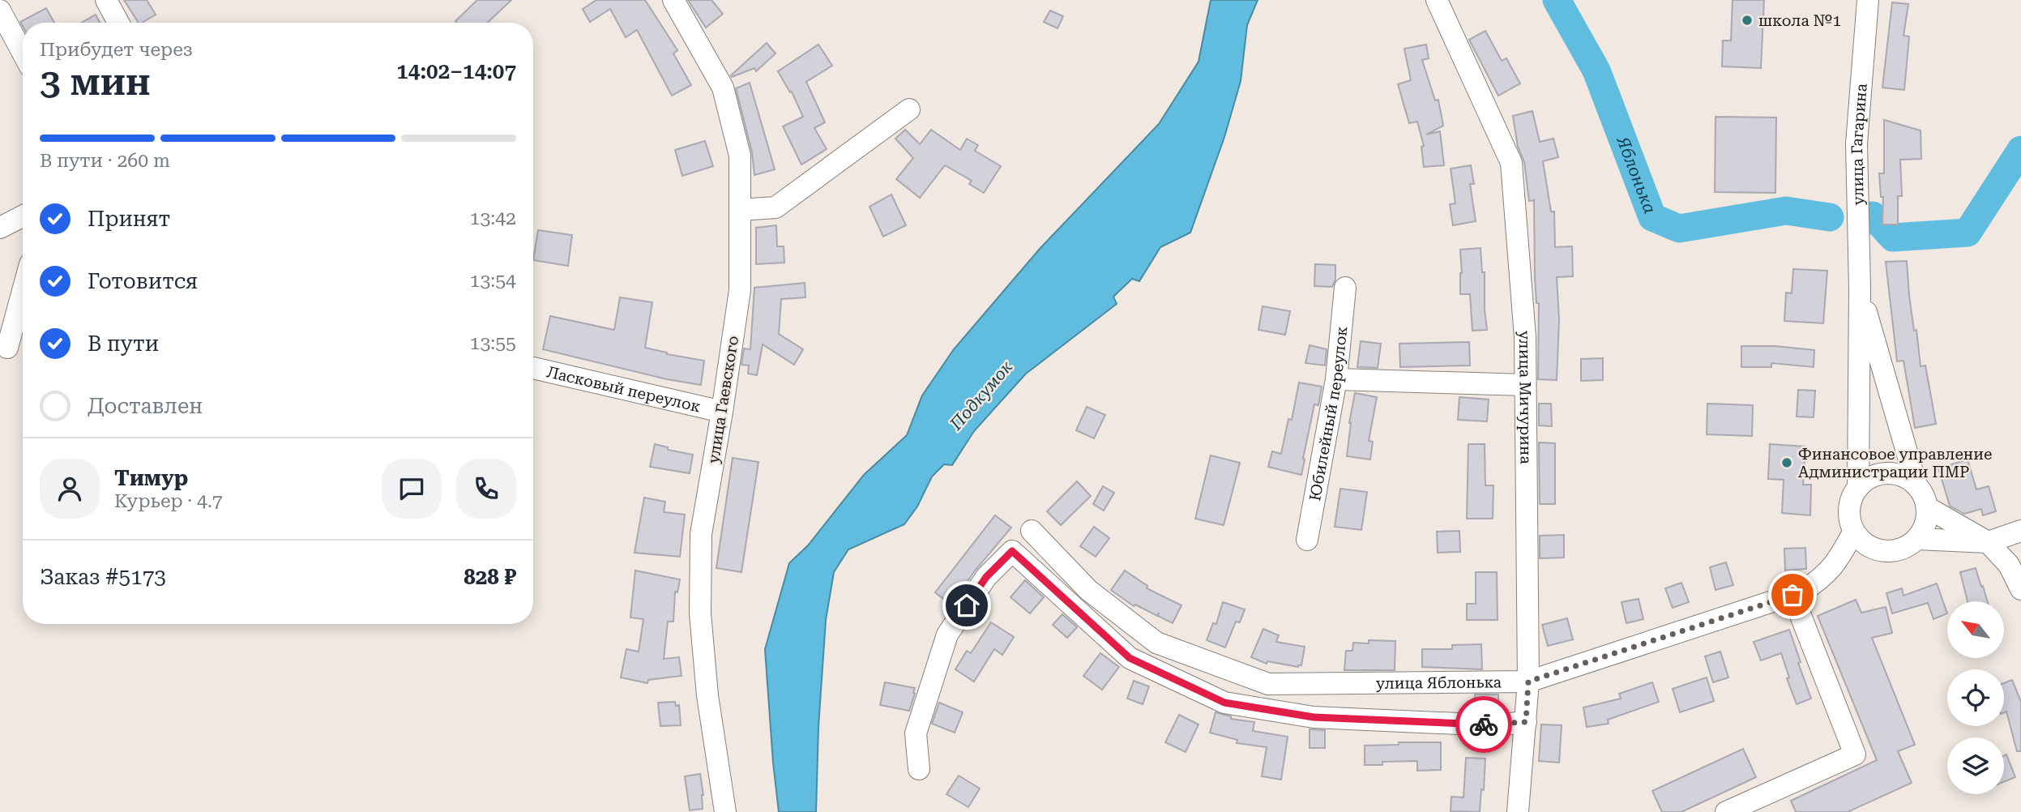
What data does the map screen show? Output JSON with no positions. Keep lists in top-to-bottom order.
{
  "streets": {
    "street": [
      "улица Гагарина",
      "Ласковый переулок",
      "улица Мичурина",
      "улица Гаевского",
      "Юбилейный переулок",
      "улица Яблонька"
    ]
  },
  "crossings": [
    ["улица Гагарина", "улица Яблонька"],
    ["Ласковый переулок", "улица Гаевского"],
    ["улица Мичурина", "улица Яблонька"]
  ],
  "water": ["Яблонька", "Подкумок"],
  "places": ["школа №1", "Финансовое управление Администрации ПМР"],
  "north": "top left",
  "page": {
    "heading": ["3 мин", "Прибудет через", "14:02–14:07"],
    "panel": [
      "Тимур",
      "Курьер · 4.7",
      "Заказ #5173",
      "828 ₽"
    ],
    "bar": "В пути · 260 m",
    "list": [
      ["Принят", "13:42"],
      ["Готовится", "13:54"],
      ["В пути", "13:55"],
      "Доставлен"
    ]
  }
}
